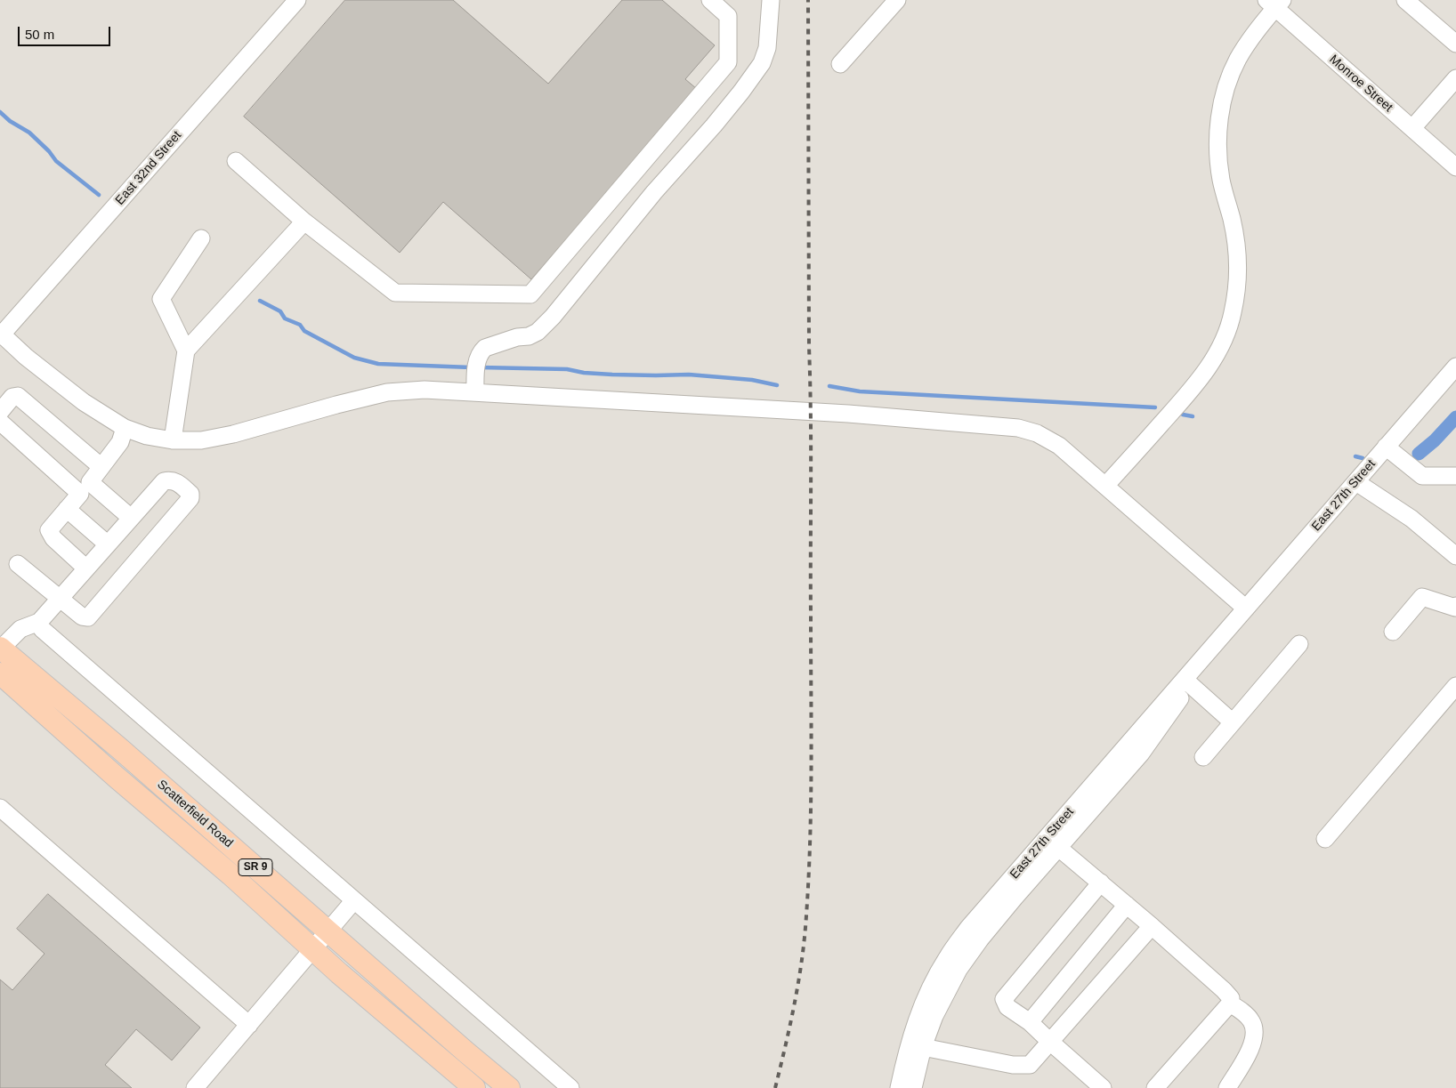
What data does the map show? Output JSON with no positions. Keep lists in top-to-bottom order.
{
  "streets": {
    "main road": ["Scatterfield Road", "SR 9"],
    "street": ["Monroe Street", "East 32nd Street", "East 27th Street"]
  },
  "scale_bar": "50 m"
}
